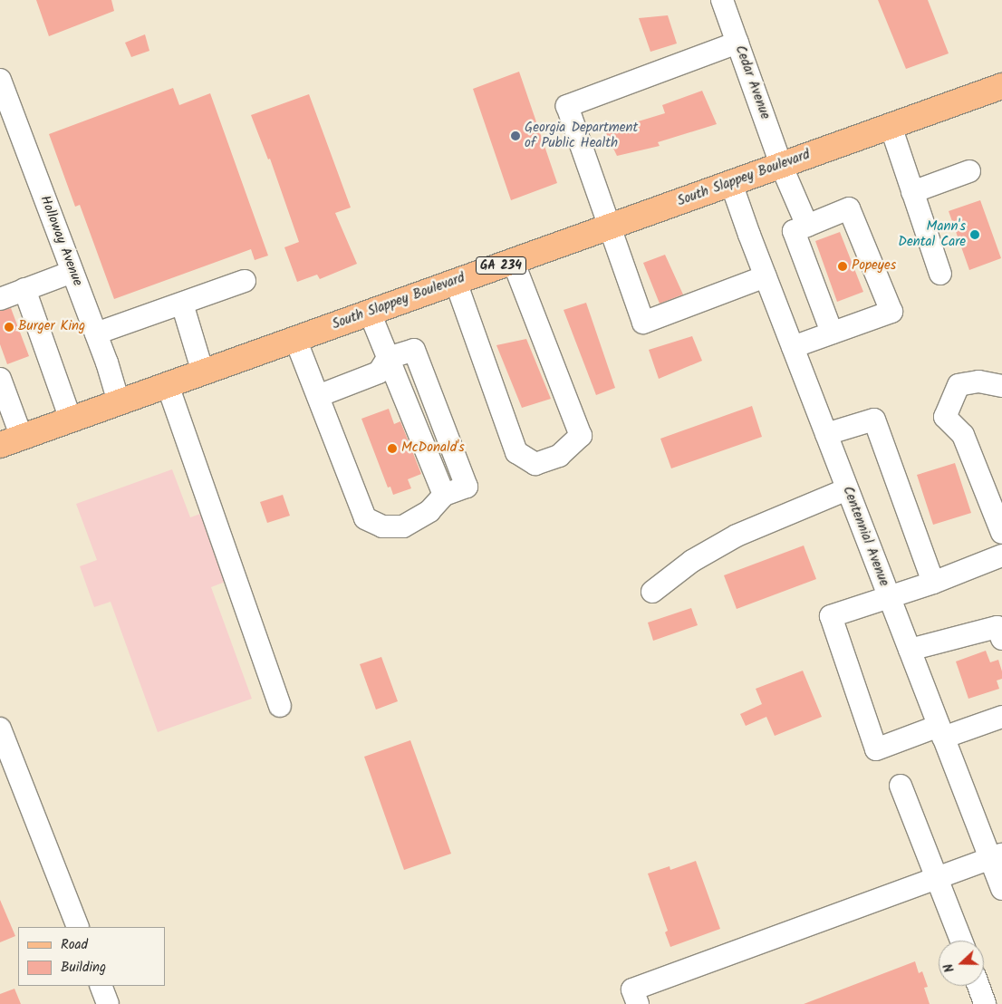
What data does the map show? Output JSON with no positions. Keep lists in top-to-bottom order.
{
  "streets": {
    "main road": ["South Slappey Boulevard", "GA 234"],
    "street": ["Cedar Avenue", "Holloway Avenue", "Centennial Avenue"]
  },
  "crossings": [
    ["Cedar Avenue", "South Slappey Boulevard"],
    ["South Slappey Boulevard", "Holloway Avenue"],
    ["South Slappey Boulevard", "Centennial Avenue"]
  ],
  "places": [
    "Georgia Department of Public Health",
    "Mann's Dental Care",
    "Popeyes",
    "Burger King",
    "McDonald's"
  ],
  "legend": ["Road", "Building"],
  "north": "left"
}
